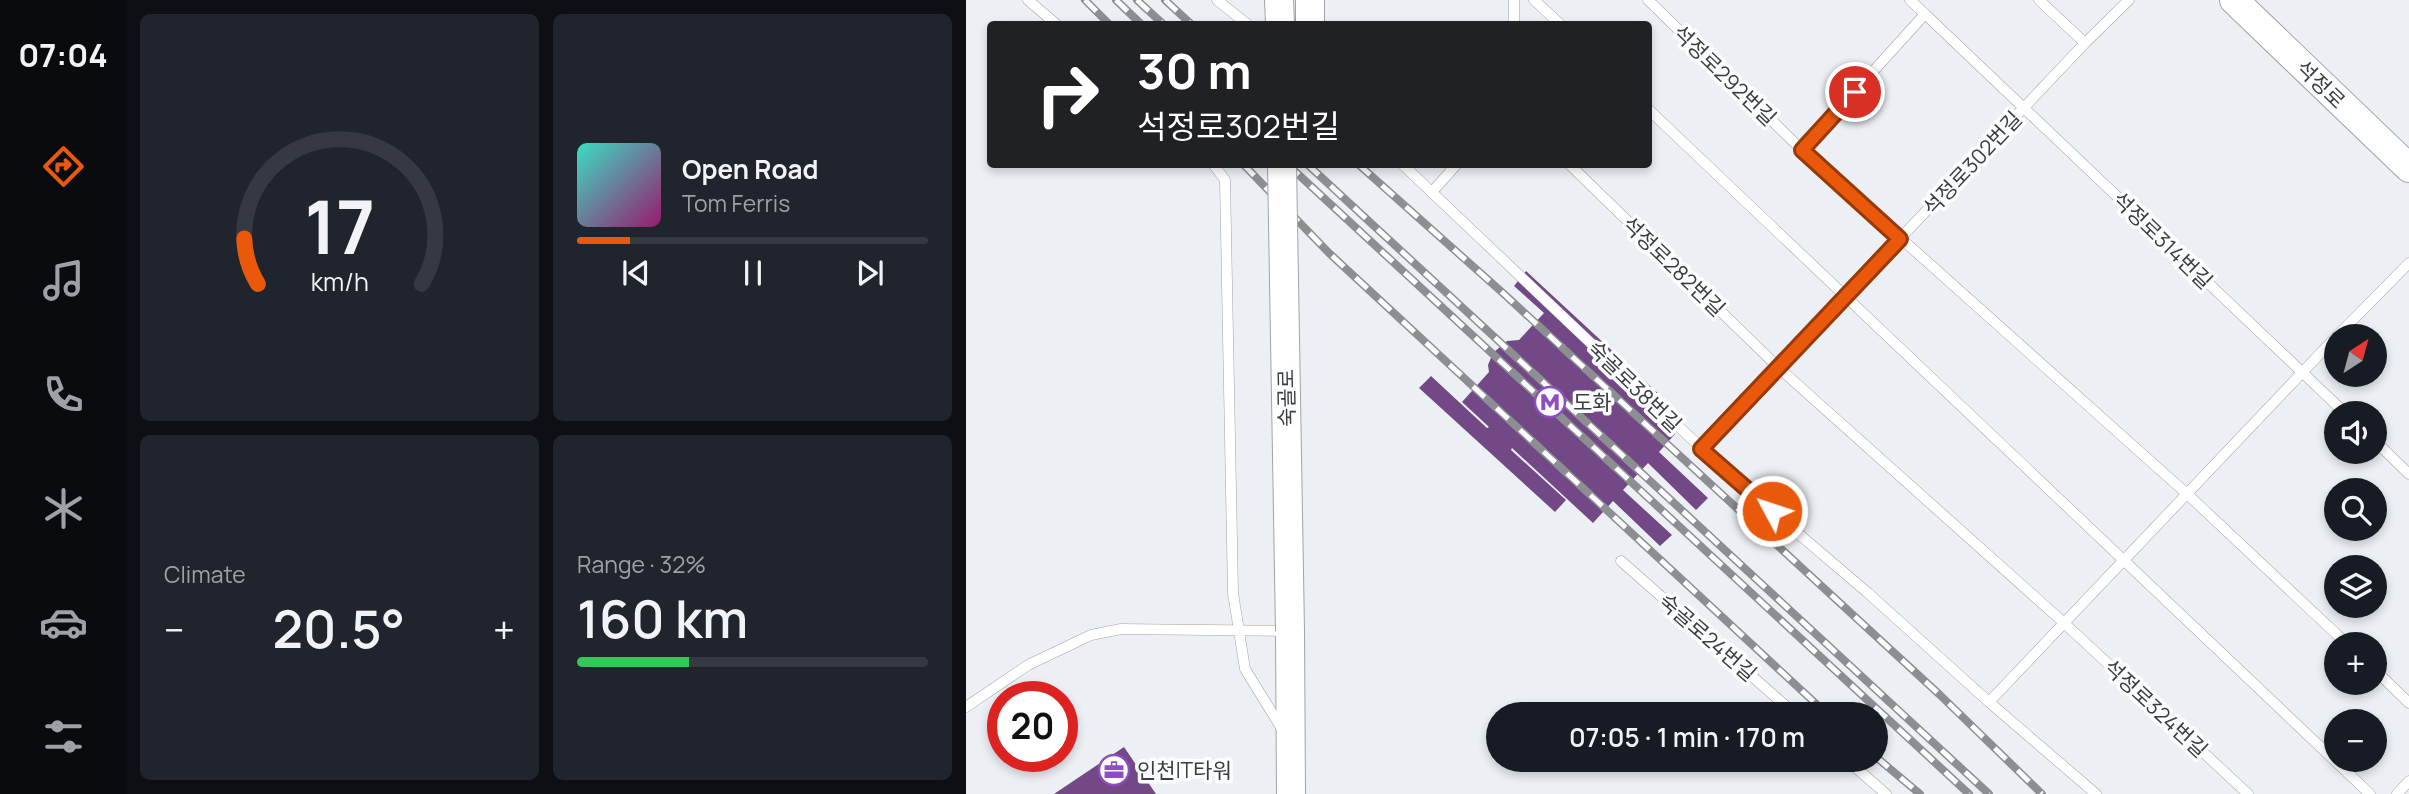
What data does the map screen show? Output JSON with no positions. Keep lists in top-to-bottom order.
{
  "streets": {
    "main road": ["석정로", "숙골로"],
    "lane": [
      "석정로292번길",
      "석정로302번길",
      "석정로314번길",
      "석정로282번길",
      "숙골로38번길",
      "숙골로24번길",
      "석정로324번길"
    ]
  },
  "crossings": [
    ["석정로292번길", "석정로302번길"],
    ["석정로302번길", "석정로314번길"],
    ["석정로302번길", "석정로282번길"],
    ["석정로302번길", "숙골로38번길"]
  ],
  "places": {
    "metro station": ["도화"],
    "office": ["인천IT타워"]
  },
  "north": "top right",
  "page": {
    "tabs": "07:04",
    "turn": ["30 m", "석정로302번길"],
    "song": ["Open Road", "Tom Ferris"],
    "map_buttons": ["+", "−"],
    "tile": [
      "Climate",
      ["Range · 32%", "160 km"]
    ],
    "heat": ["−", "20.5°", "+"],
    "limit": "20",
    "trip": "07:05 · 1 min · 170 m",
    "gauge": ["17", "km/h"]
  }
}
